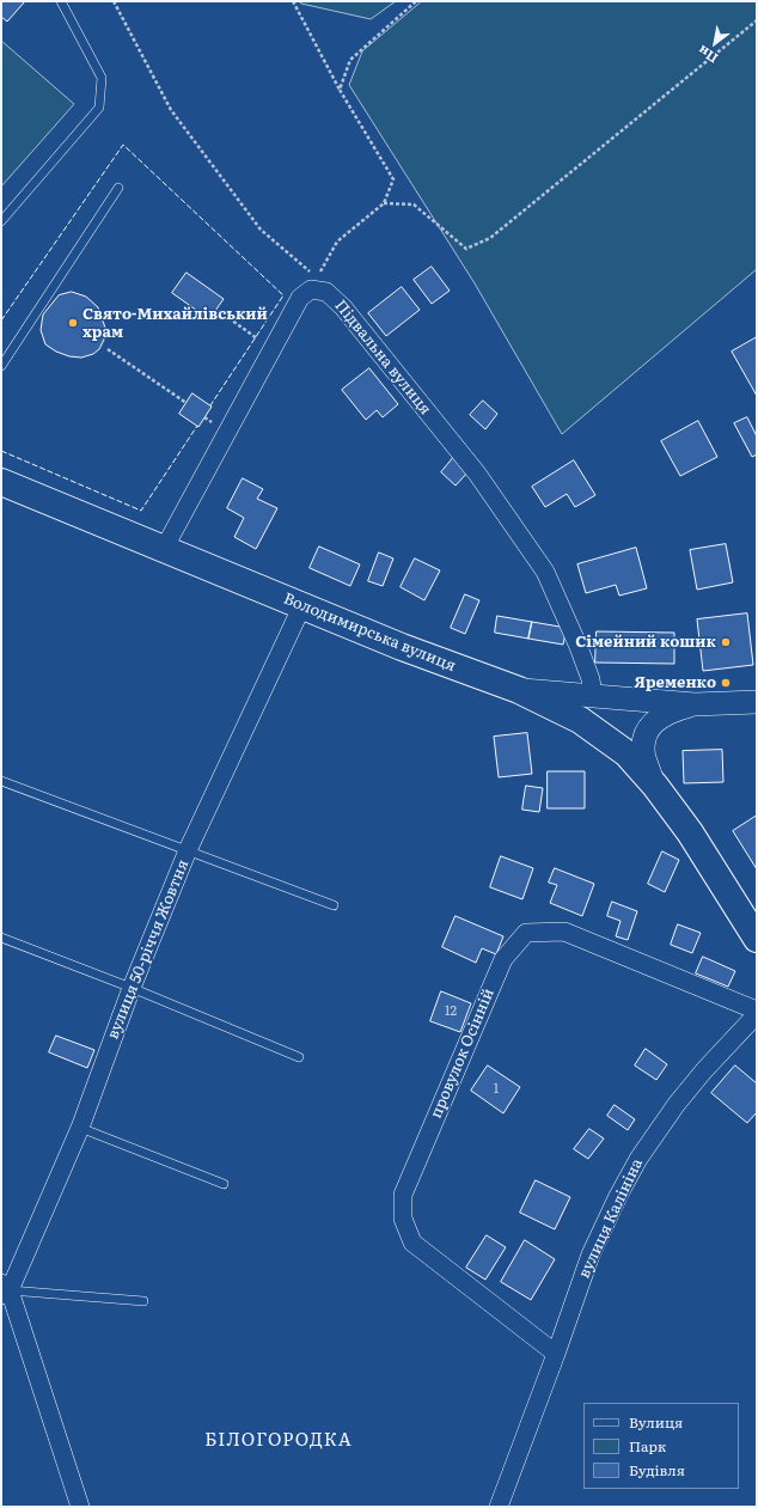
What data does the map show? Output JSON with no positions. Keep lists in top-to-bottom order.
{
  "streets": {
    "main road": ["Володимирська вулиця"],
    "street": [
      "Підвальна вулиця",
      "вулиця 50-річчя Жовтня",
      "провулок Осінній",
      "вулиця Калініна"
    ]
  },
  "crossings": [
    ["Підвальна вулиця", "Володимирська вулиця"],
    ["Володимирська вулиця", "вулиця 50-річчя Жовтня"],
    ["провулок Осінній", "вулиця Калініна"]
  ],
  "districts": ["БІЛОГОРОДКА"],
  "places": ["Свято-Михайлівський храм", "Сімейний кошик", "Яременко"],
  "house_numbers": ["12", "1"],
  "legend": ["Вулиця", "Парк", "Будівля"],
  "north": "bottom left"
}
